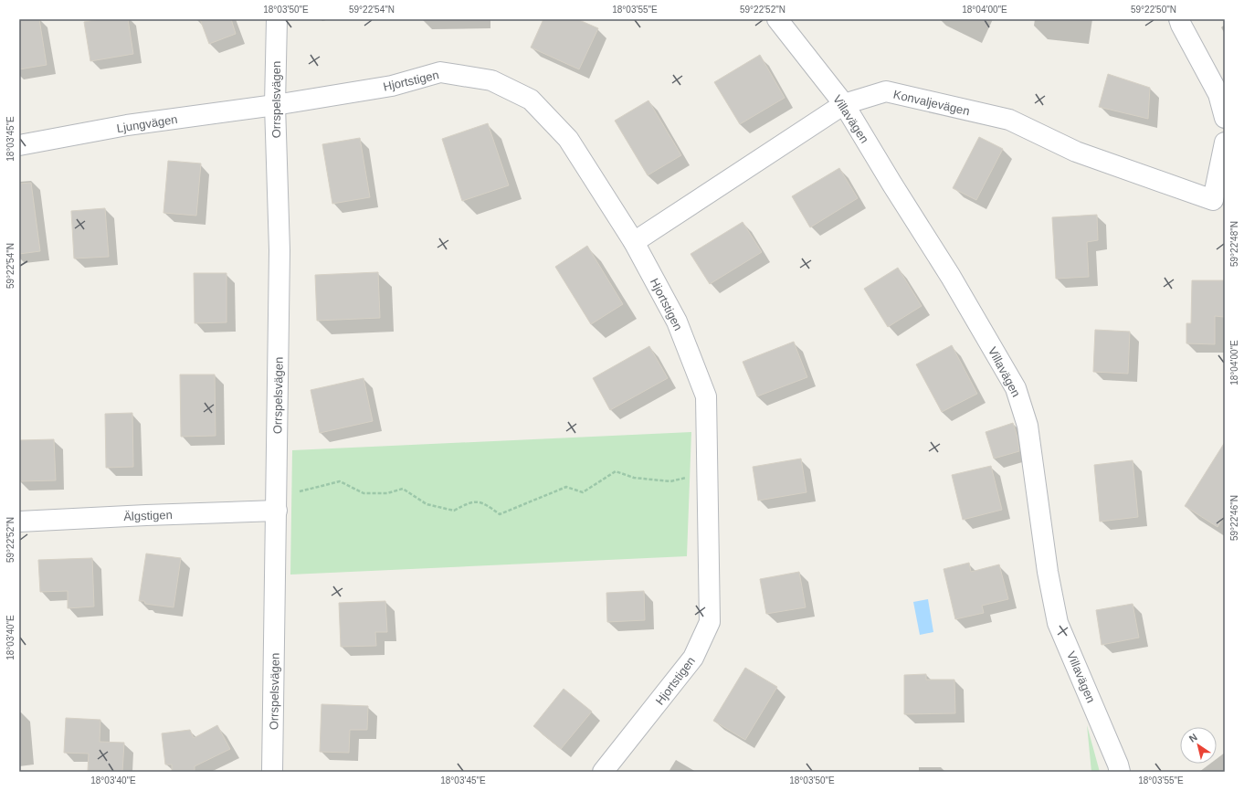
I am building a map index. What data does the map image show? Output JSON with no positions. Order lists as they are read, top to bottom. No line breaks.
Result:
{"streets":{"street":["Hjortstigen","Orrspelsvägen","Konvaljevägen","Villavägen","Ljungvägen","Älgstigen"]},"crossings":[["Hjortstigen","Orrspelsvägen"],["Hjortstigen","Konvaljevägen"],["Hjortstigen","Ljungvägen"],["Orrspelsvägen","Ljungvägen"],["Orrspelsvägen","Älgstigen"],["Konvaljevägen","Villavägen"]],"north":"top left","coordinates":["18°03'50\"E","59°22'54\"N","18°03'55\"E","59°22'52\"N","18°04'00\"E","59°22'50\"N","18°03'45\"E","59°22'48\"N","59°22'46\"N","18°03'40\"E"]}
